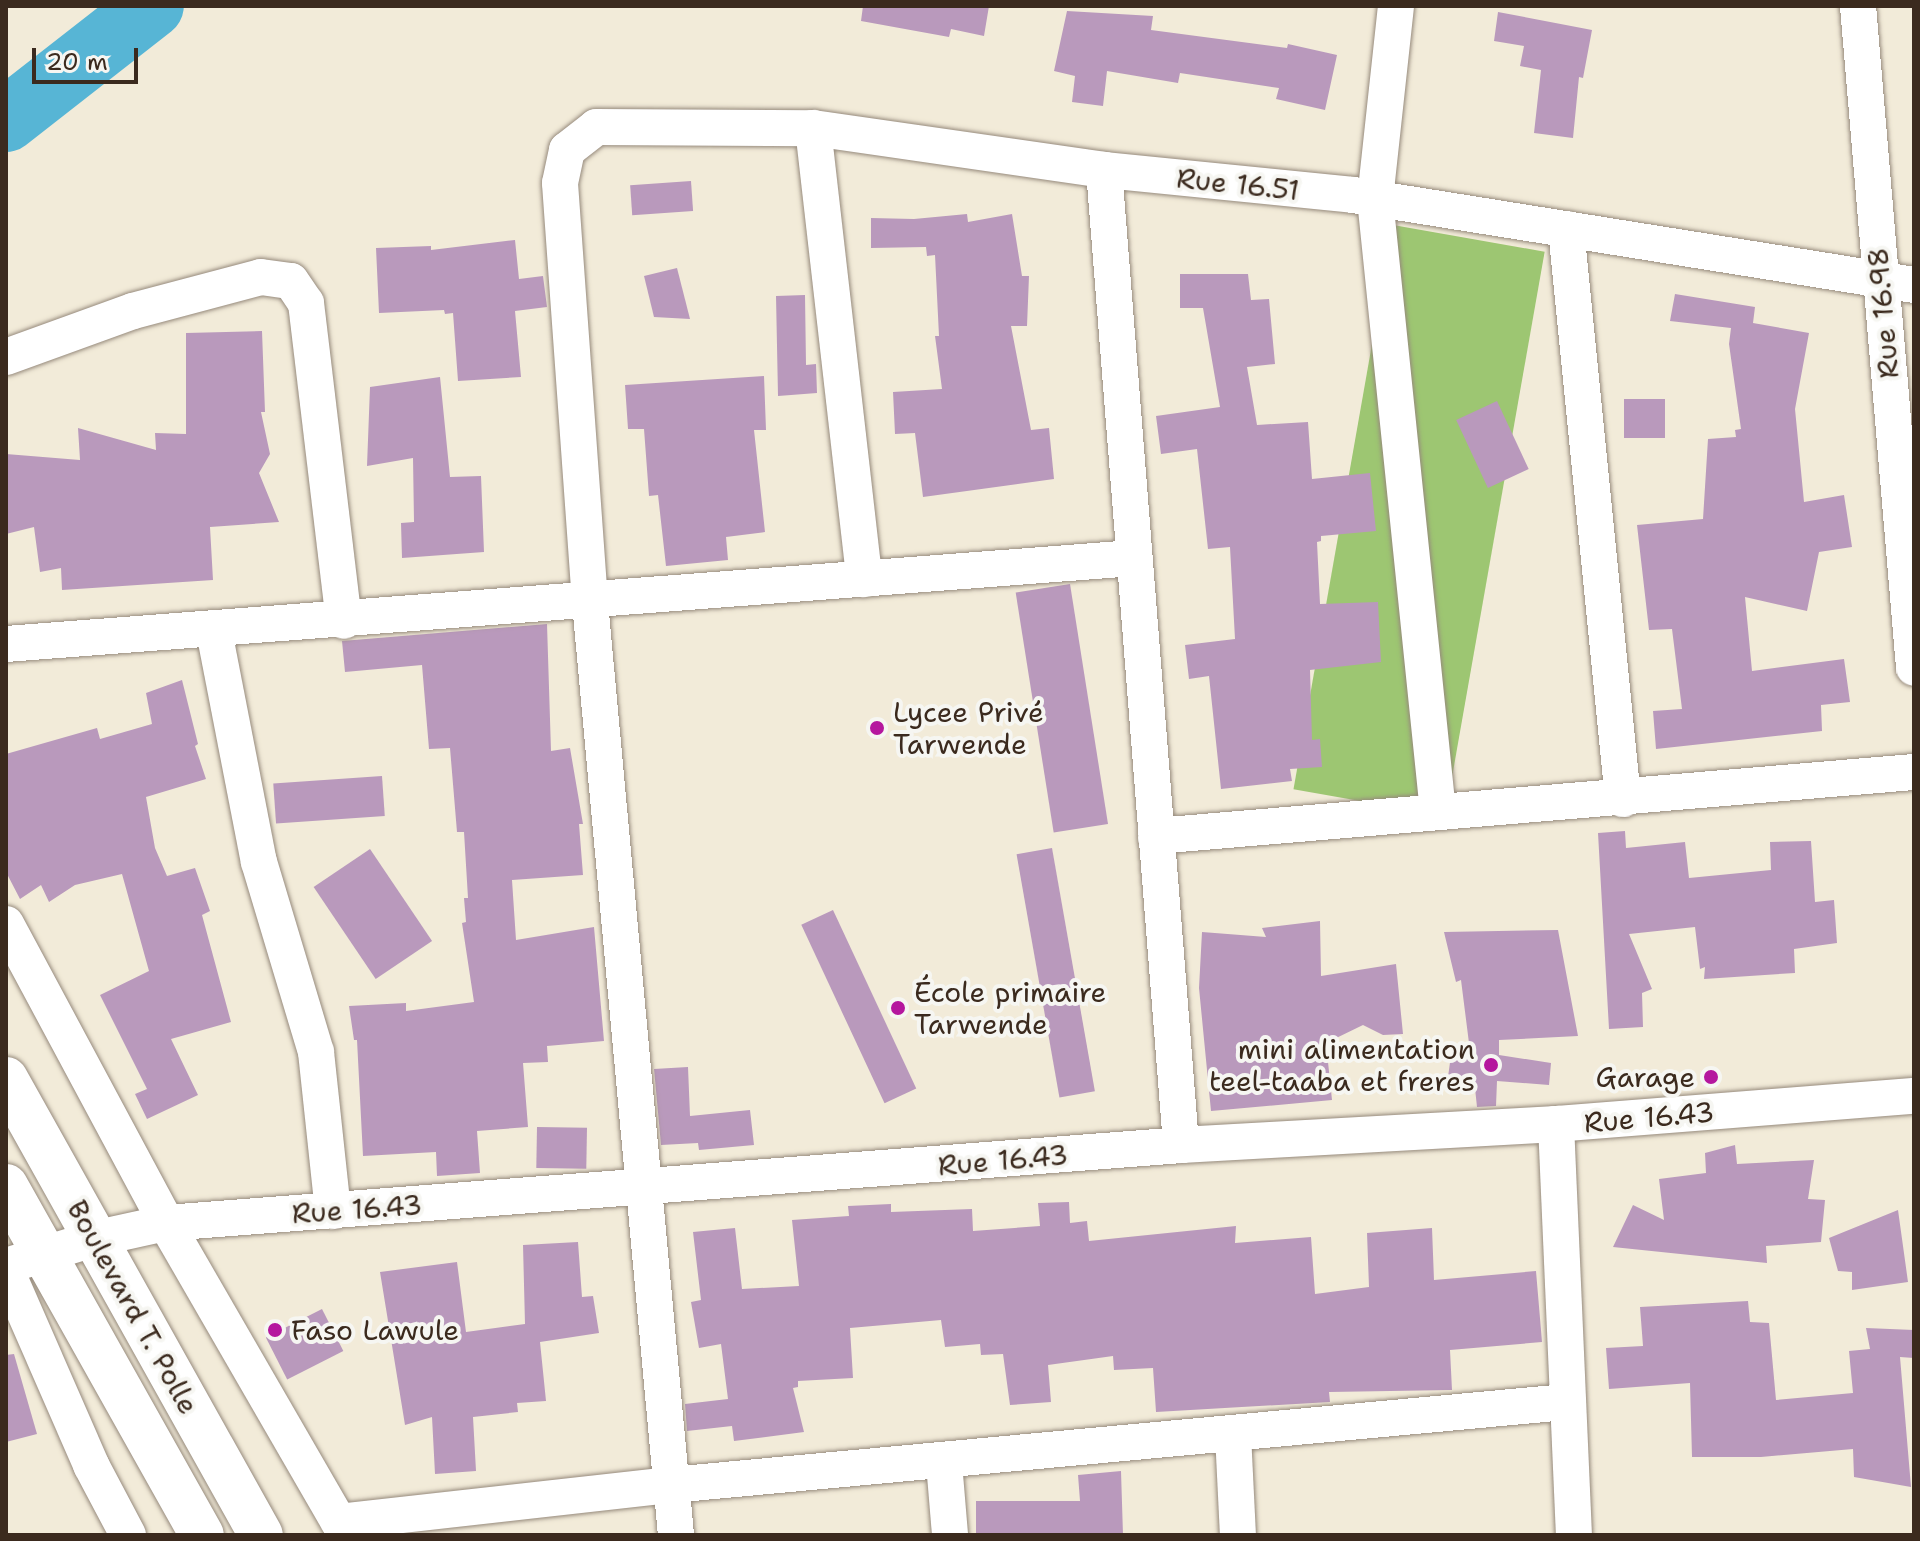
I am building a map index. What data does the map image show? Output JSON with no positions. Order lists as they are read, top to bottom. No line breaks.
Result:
{"streets":{"highway":["Boulevard T. Polle"],"street":["Rue 16.51","Rue 16.98","Rue 16.43"]},"crossings":[["Rue 16.51","Rue 16.98"],["Rue 16.43","Boulevard T. Polle"]],"places":["Lycee Privé Tarwende","École primaire Tarwende","mini alimentation teel-taaba et freres","Garage","Faso Lawule"],"scale_bar":"20 m"}
